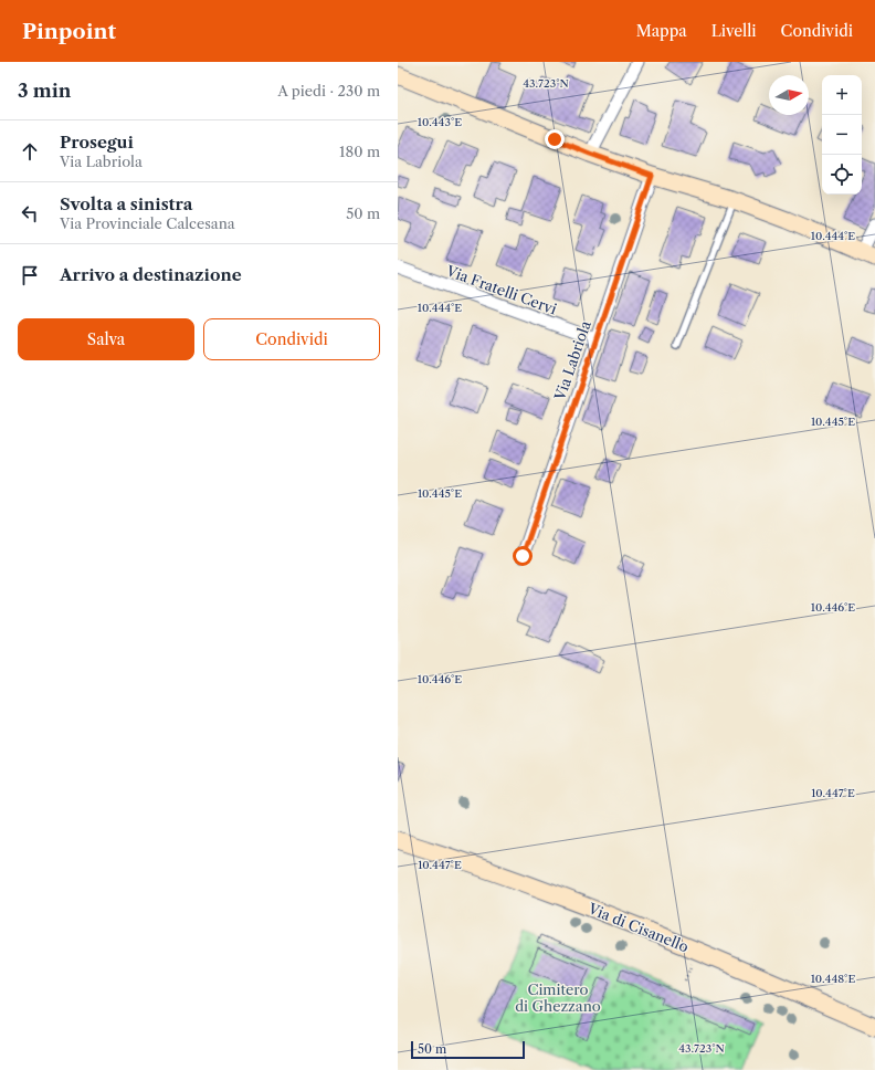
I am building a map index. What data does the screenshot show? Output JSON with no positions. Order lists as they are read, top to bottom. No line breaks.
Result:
{"streets":{"main road":["Via di Cisanello"],"street":["Via Fratelli Cervi","Via Labriola"]},"crossings":[["Via Fratelli Cervi","Via Labriola"]],"parks":["Cimitero di Ghezzano"],"scale_bar":"50 m","north":"right","page":{"header":"Pinpoint","nav":["Mappa","Livelli","Condividi"],"heading":["3 min","A piedi · 230 m"],"map_buttons":["+","−"],"list":[["Prosegui","Via Labriola","180 m"],["Svolta a sinistra","Via Provinciale Calcesana","50 m"],"Arrivo a destinazione"],"buttons":["Salva","Condividi"],"scale":"50 m"},"coordinates":["43.723°N","10.443°E","10.444°E","10.445°E","10.446°E","10.447°E","10.448°E"]}
